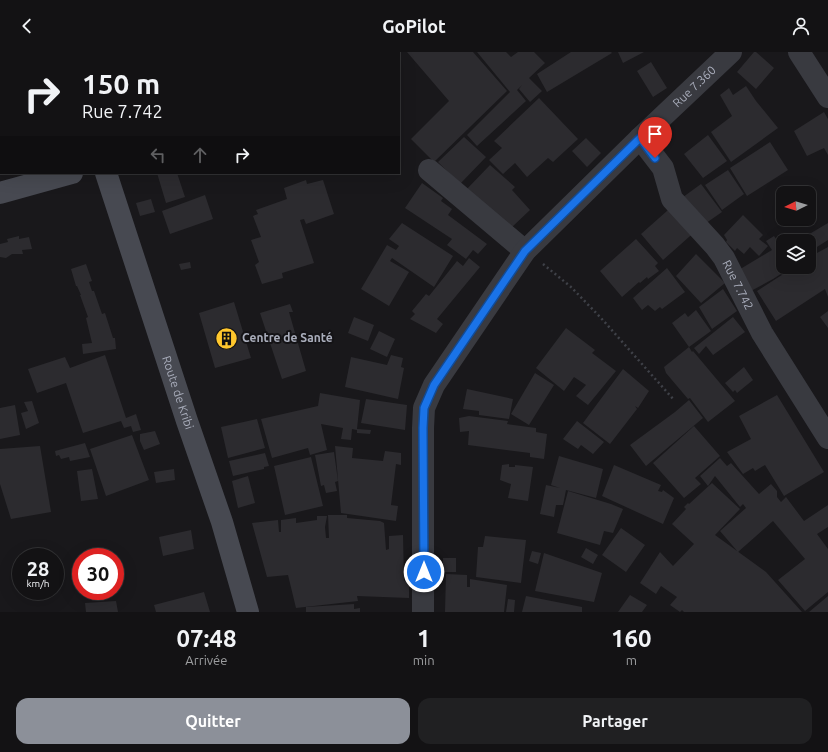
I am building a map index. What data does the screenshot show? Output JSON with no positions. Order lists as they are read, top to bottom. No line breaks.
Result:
{"streets":{"main road":["Route de Kribi"],"street":["Rue 7.360","Rue 7.742"]},"crossings":[["Rue 7.360","Rue 7.742"]],"places":{"building":["Centre de Santé"]},"north":"left","page":{"header":"GoPilot","turn":["150 m","Rue 7.742"],"speed":"28 km/h","limit":"30","eta":["07:48","Arrivée","1","min","160","m"],"buttons":["Quitter","Partager"]}}
